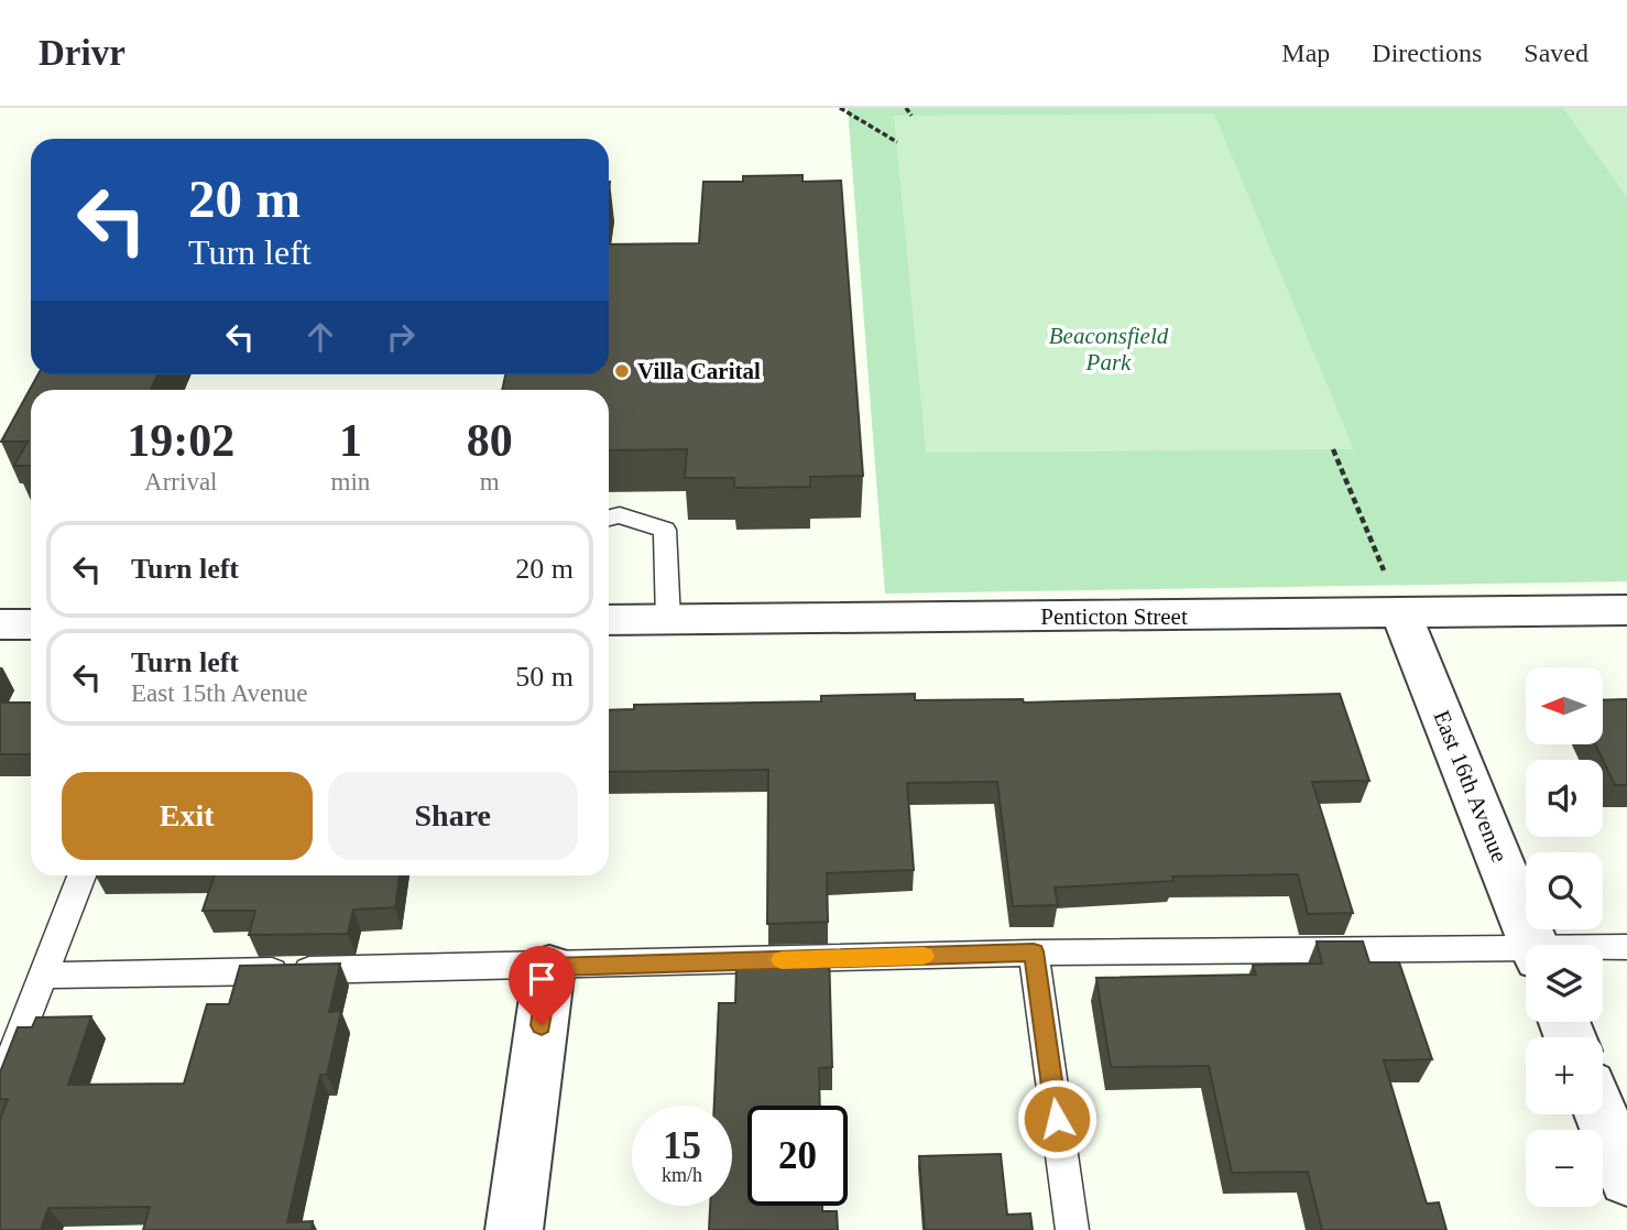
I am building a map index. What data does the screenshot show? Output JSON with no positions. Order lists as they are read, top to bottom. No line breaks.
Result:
{"streets":{"street":["Penticton Street","East 16th Avenue"]},"crossings":[["Penticton Street","East 16th Avenue"]],"parks":["Beaconsfield Park"],"places":["Villa Carital"],"north":"left","page":{"header":"Drivr","nav":["Map","Directions","Saved"],"turn":["20 m","Turn left"],"eta":["19:02","Arrival","1","min","80","m"],"list":[{"name":"Turn left","value":"20 m"},{"name":"Turn left","note":"East 15th Avenue","value":"50 m"}],"map_buttons":["+","−"],"buttons":["Exit","Share"],"speed":"15 km/h","limit":"20"}}
